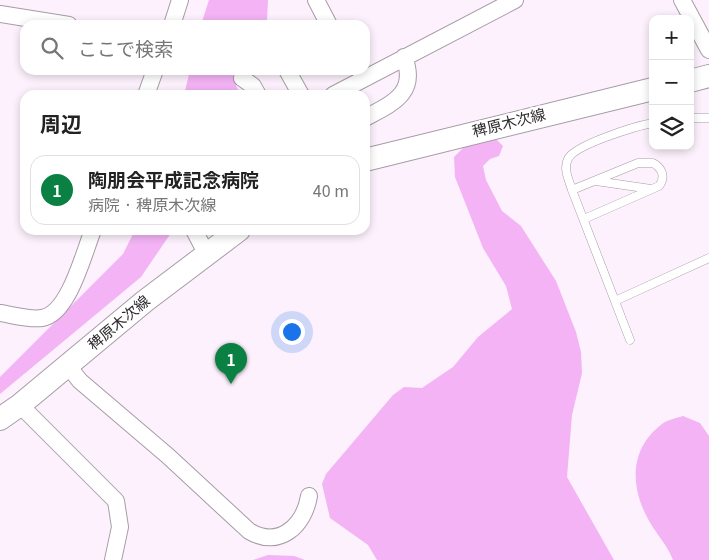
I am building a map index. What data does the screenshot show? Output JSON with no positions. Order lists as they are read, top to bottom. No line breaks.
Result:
{"streets":{"main road":["稗原木次線"]},"page":{"map_buttons":["+","−"],"search":"ここで検索","heading":"周辺","list":[{"mark":"1","name":"陶朋会平成記念病院","note":"病院 · 稗原木次線","value":"40 m"}],"pins":"1"}}
